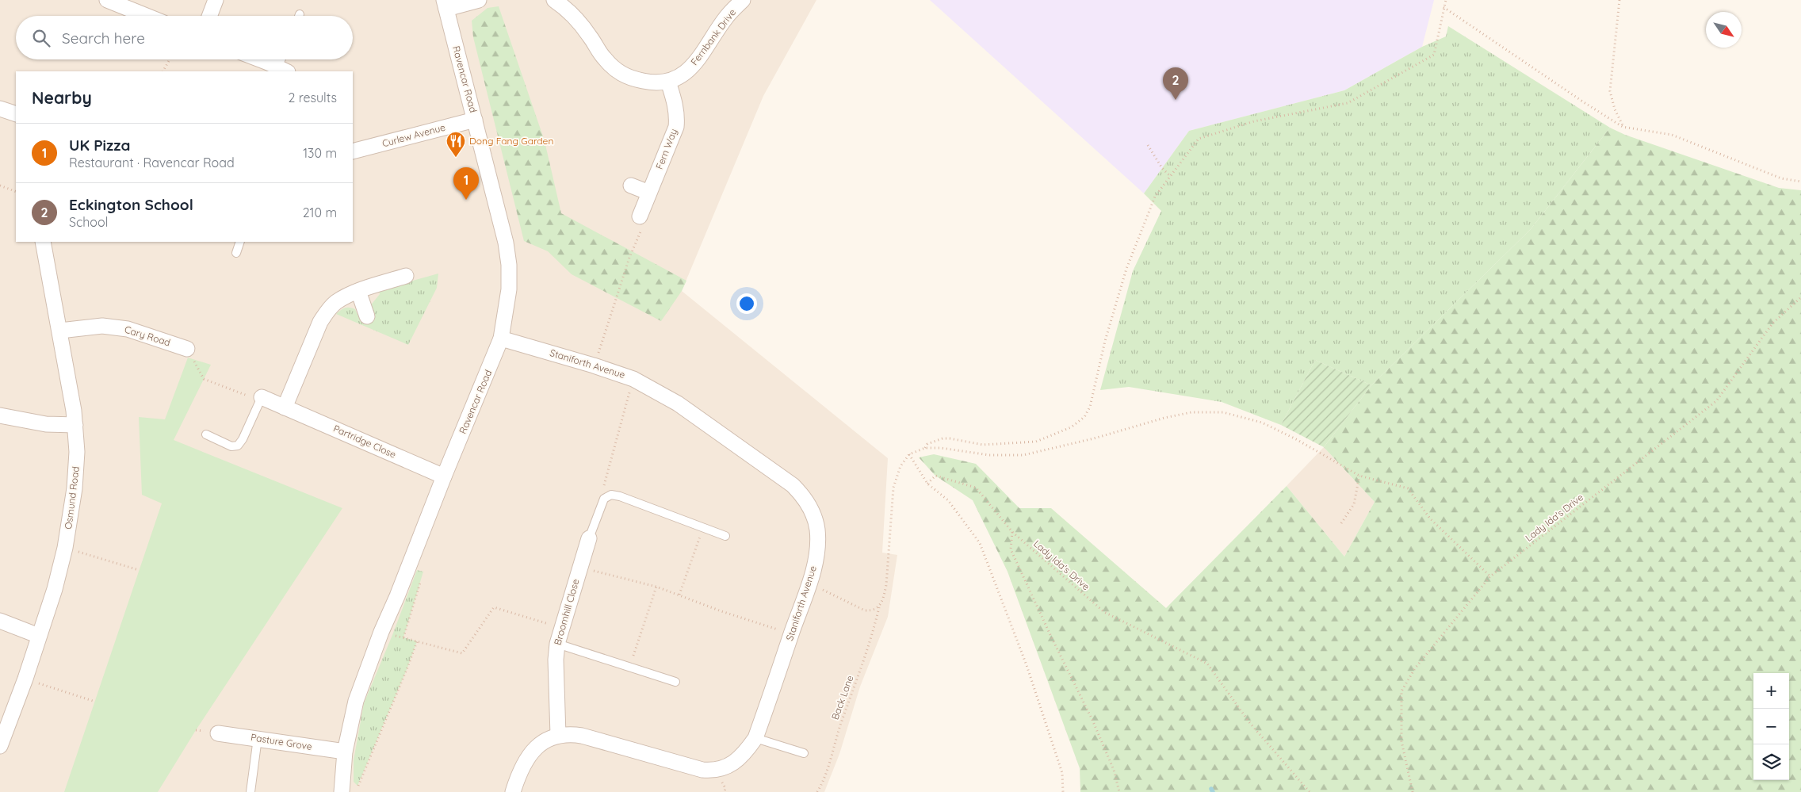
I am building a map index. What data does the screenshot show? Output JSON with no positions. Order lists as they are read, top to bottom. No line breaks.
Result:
{"streets":{"street":["Fernbank Drive","Ravencar Road","Curlew Avenue","Fern Way","Cary Road","Staniforth Avenue","Partridge Close","Osmund Road","Broomhill Close","Pasture Grove"],"path":["Lady Ida's Drive","Back Lane"]},"crossings":[["Fernbank Drive","Fern Way"],["Ravencar Road","Curlew Avenue"],["Ravencar Road","Staniforth Avenue"],["Ravencar Road","Partridge Close"],["Ravencar Road","Pasture Grove"],["Cary Road","Osmund Road"],["Staniforth Avenue","Broomhill Close"]],"places":{"restaurant":["Dong Fang Garden"]},"north":"bottom right","page":{"search":"Search here","pins":["2","1"],"heading":["Nearby","2 results"],"list":[{"mark":"1","name":"UK Pizza","note":"Restaurant · Ravencar Road","value":"130 m"},{"mark":"2","name":"Eckington School","note":"School","value":"210 m"}],"map_buttons":["+","−"]}}
